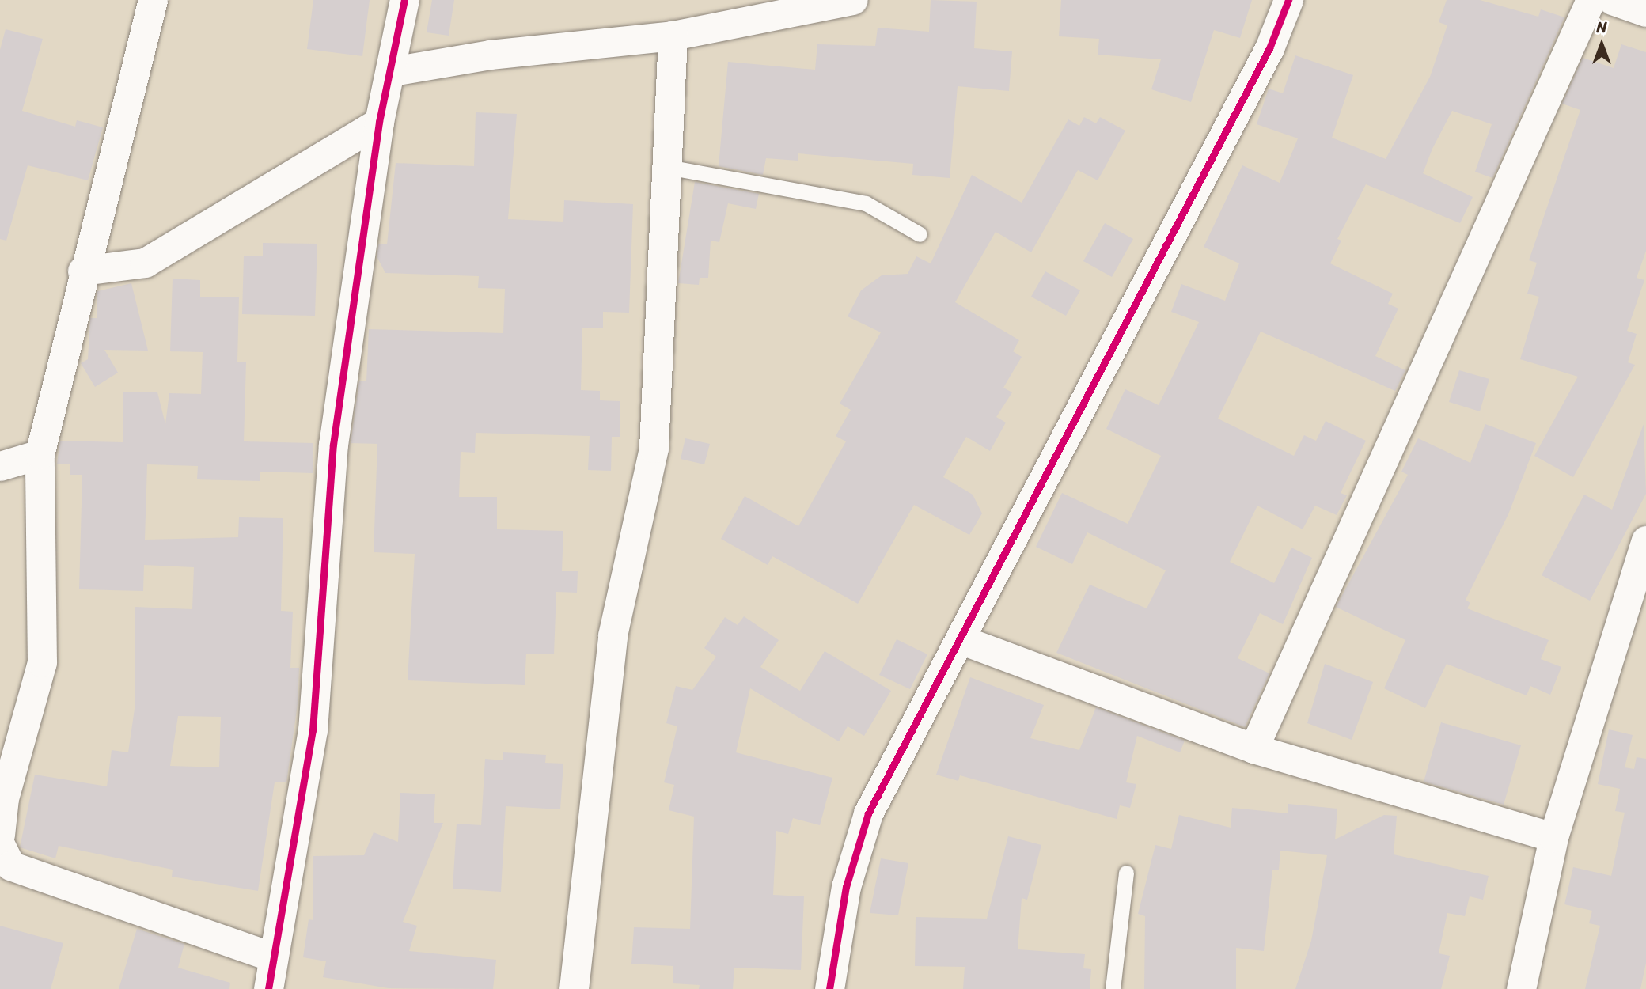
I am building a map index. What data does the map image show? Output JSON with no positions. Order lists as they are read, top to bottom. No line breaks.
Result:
{"north":"top"}
